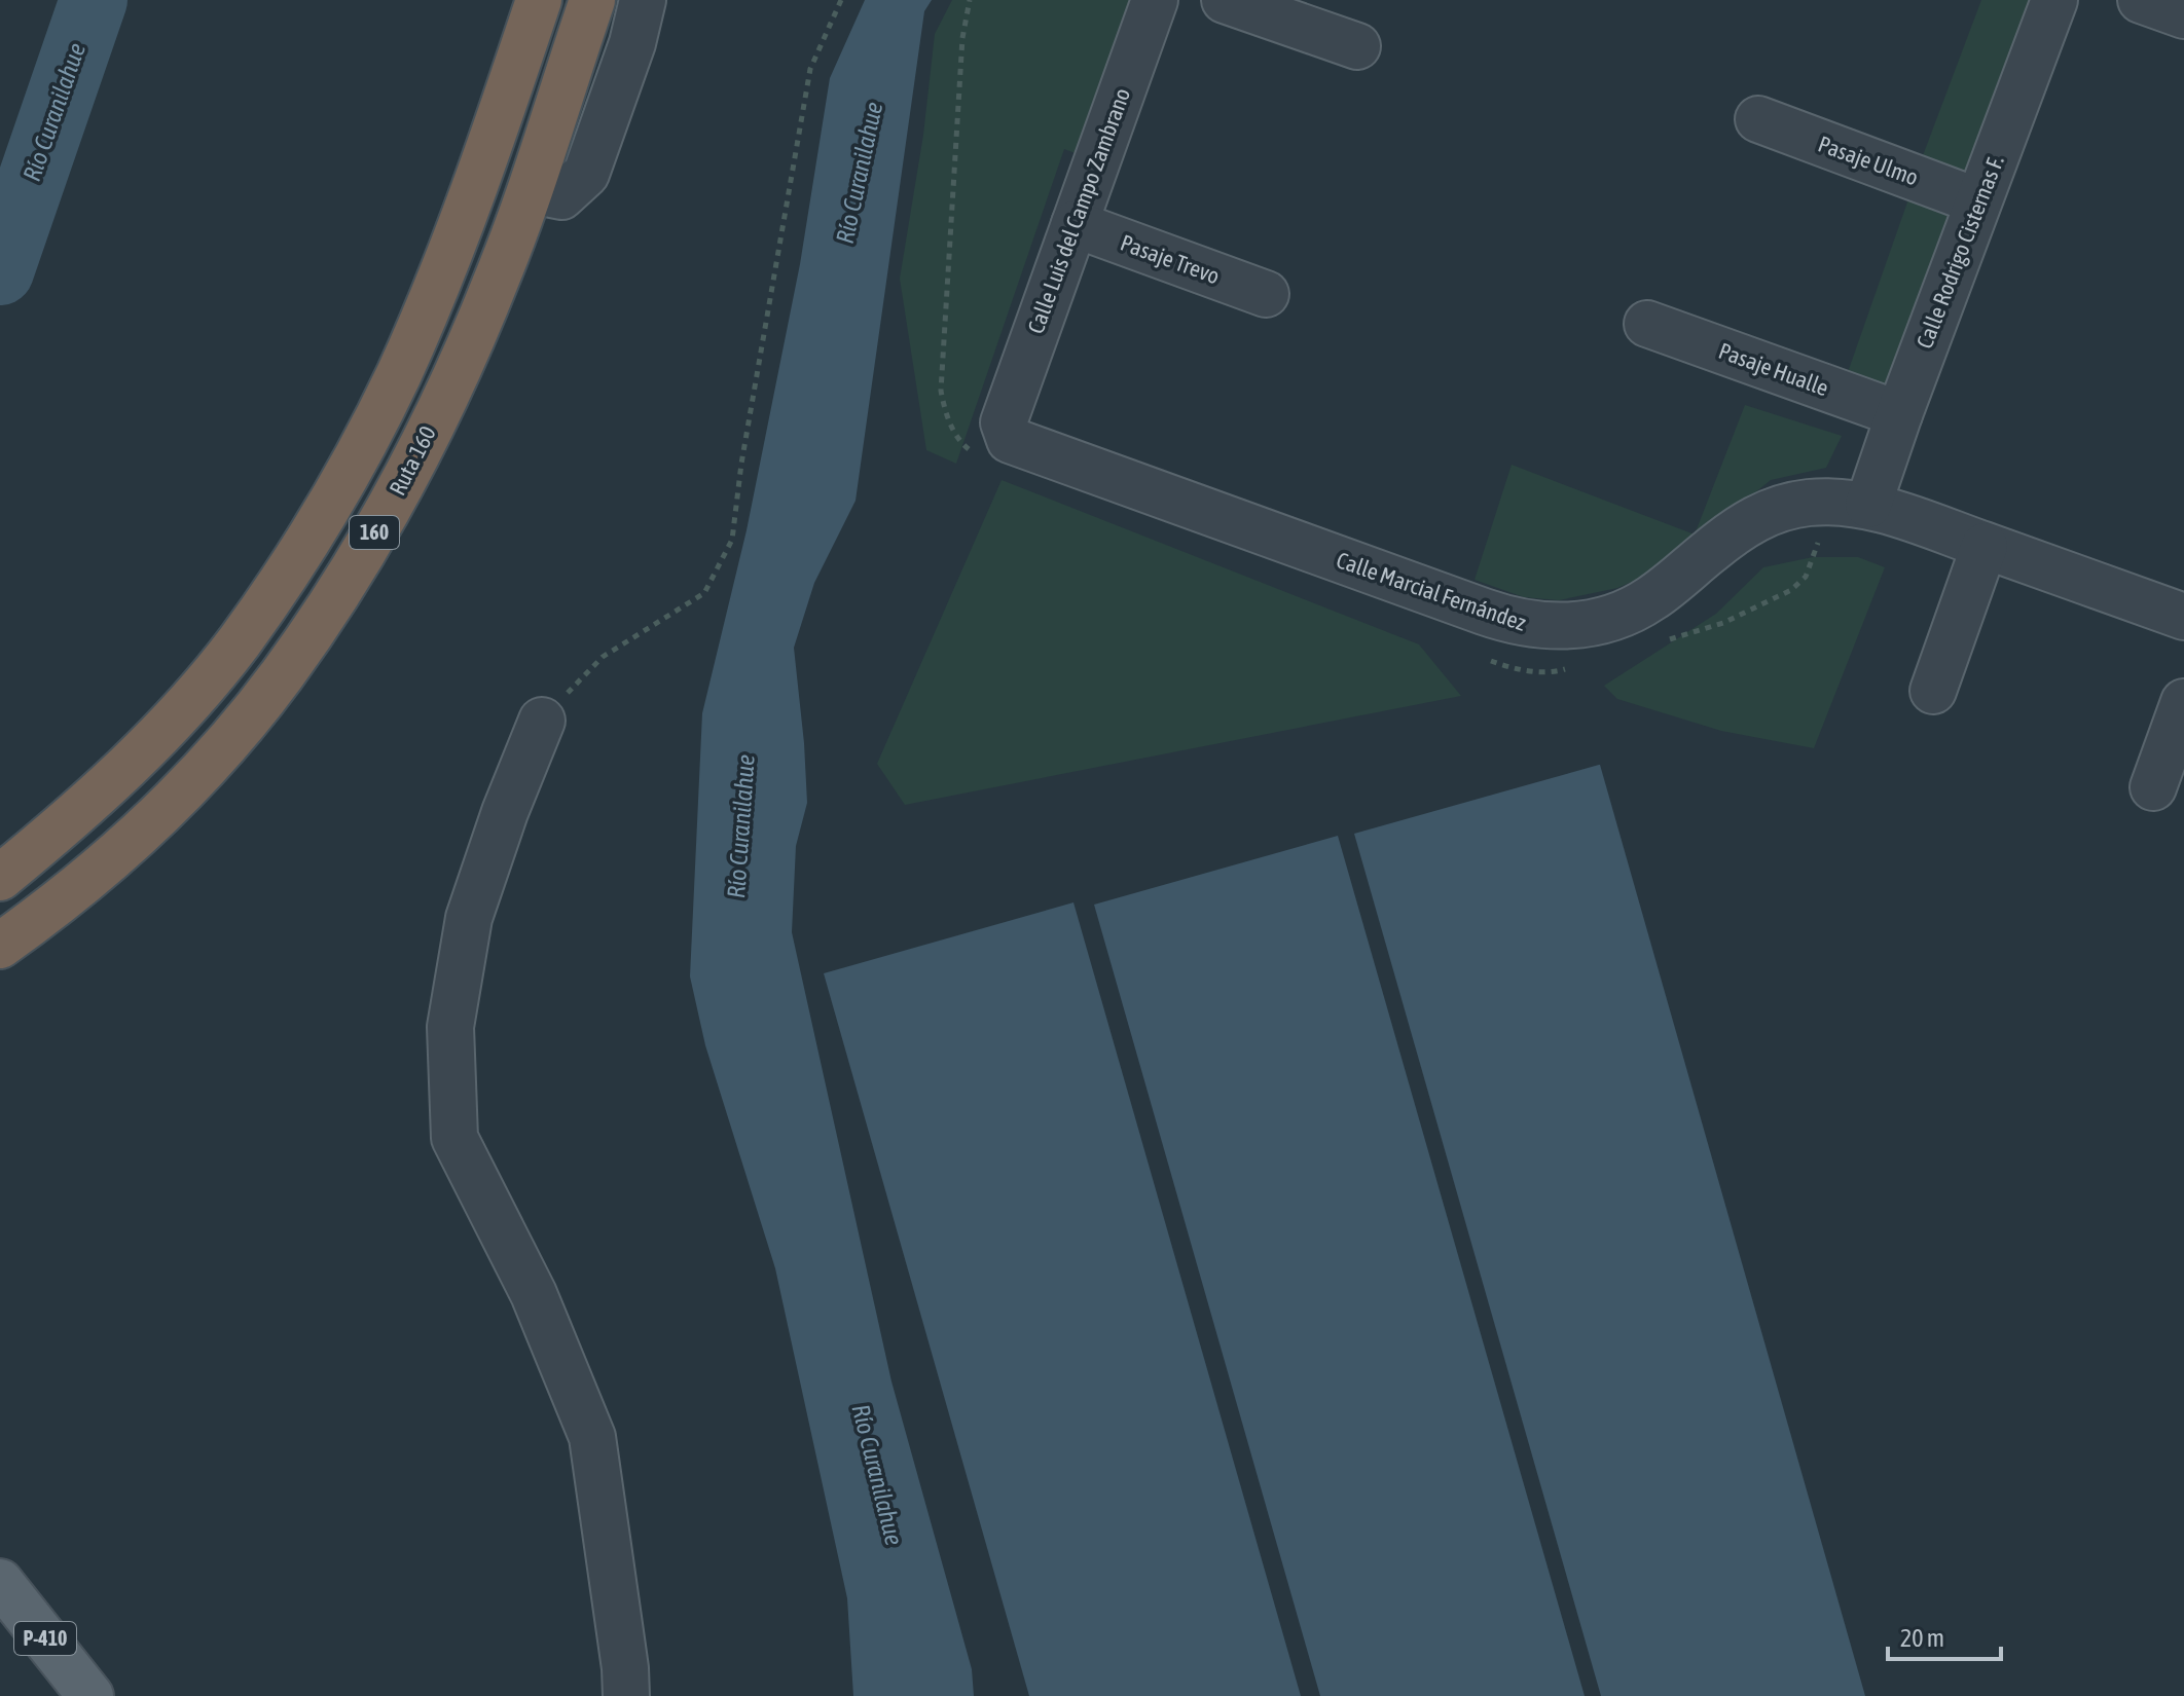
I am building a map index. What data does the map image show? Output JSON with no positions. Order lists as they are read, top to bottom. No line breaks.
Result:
{"streets":{"highway":["Ruta 160","160"],"main road":["P-410"],"street":["Pasaje Ulmo","Calle Luis del Campo Zambrano","Calle Rodrigo Cisternas F.","Pasaje Trevo","Pasaje Hualle","Calle Marcial Fernández"]},"crossings":[["Pasaje Ulmo","Calle Rodrigo Cisternas F."],["Calle Luis del Campo Zambrano","Pasaje Trevo"],["Calle Luis del Campo Zambrano","Calle Marcial Fernández"],["Calle Rodrigo Cisternas F.","Pasaje Hualle"],["Calle Rodrigo Cisternas F.","Calle Marcial Fernández"]],"water":["Río Curanilahue"],"scale_bar":"20 m"}
